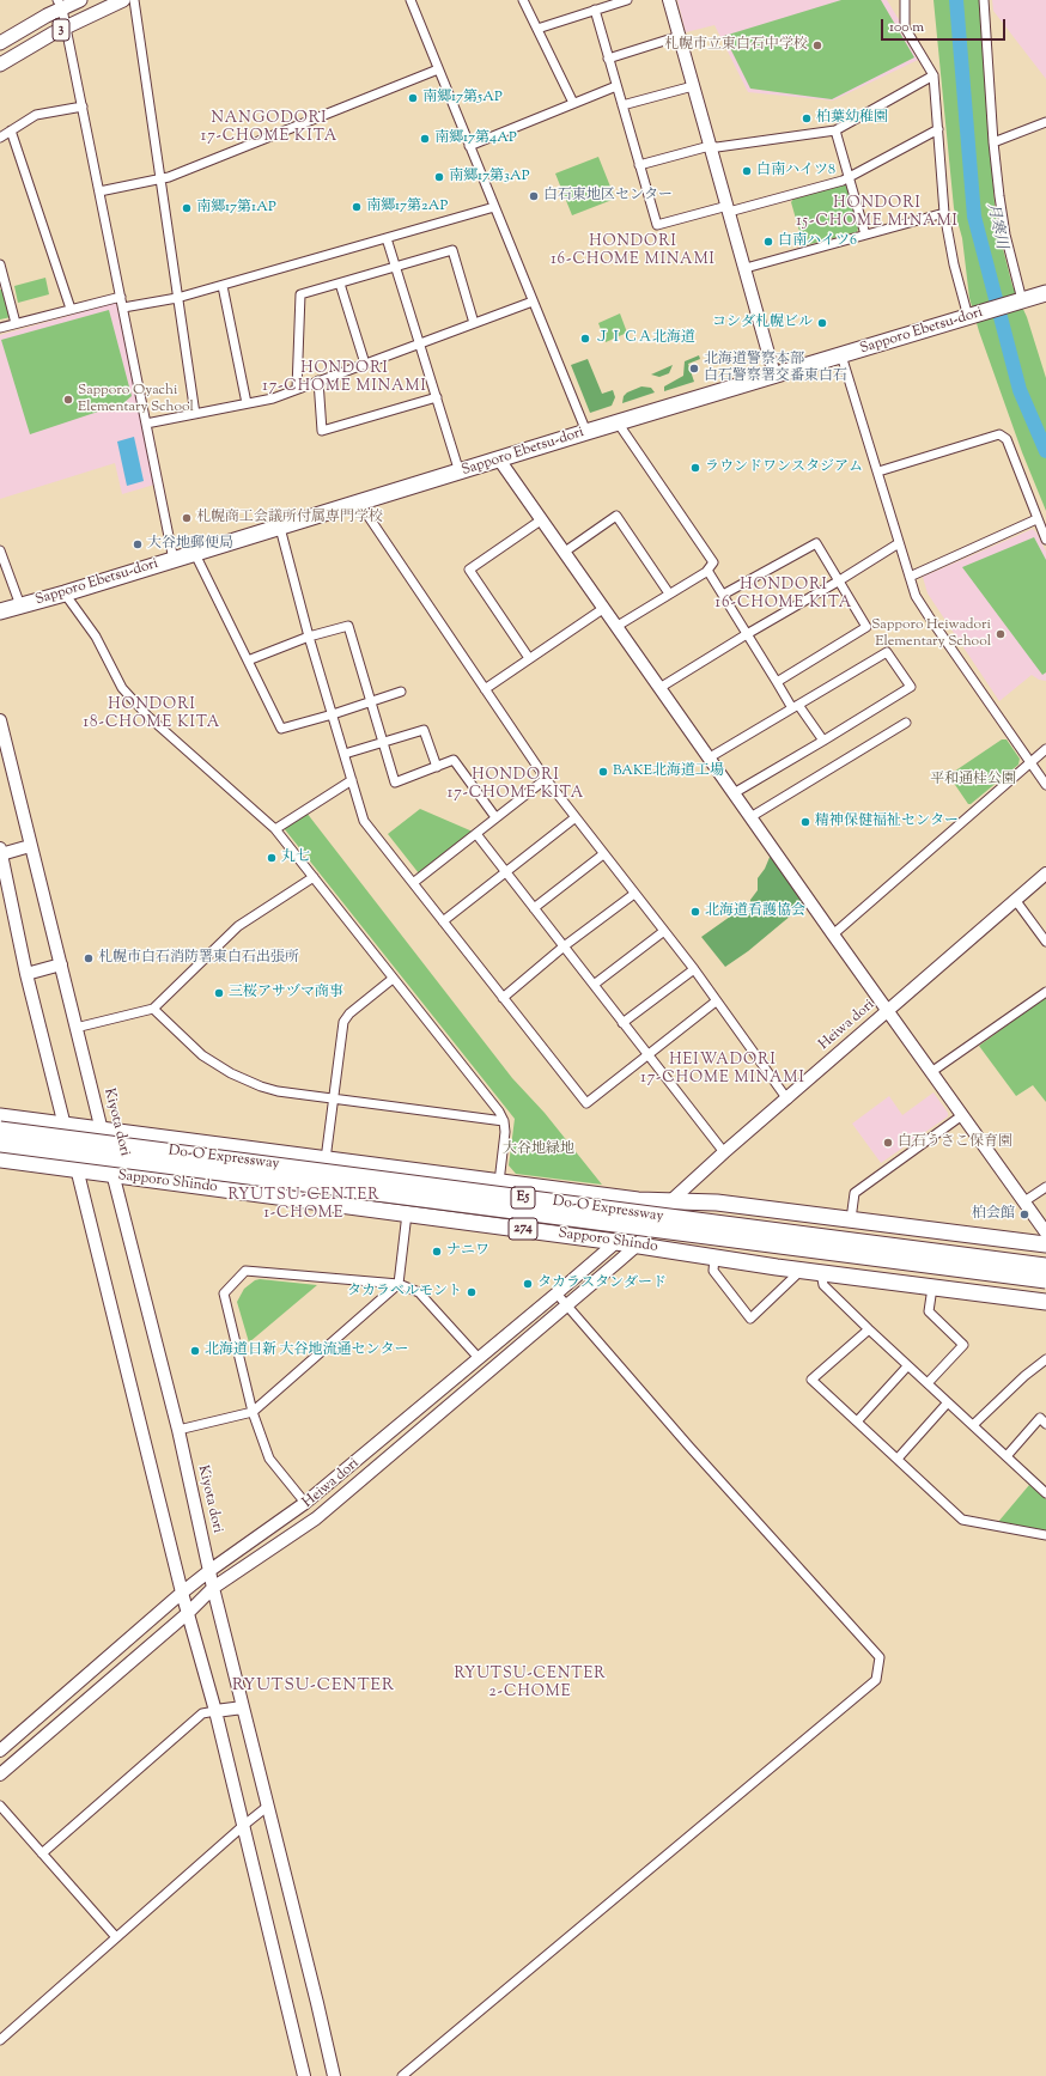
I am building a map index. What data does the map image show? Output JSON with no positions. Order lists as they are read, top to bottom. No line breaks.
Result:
{"streets":{"highway":["Sapporo Ebetsu-dori","Do-O Expressway","Sapporo Shindo","E5","274"],"main road":["3"],"street":["Heiwa dori","Kiyota dori"]},"crossings":[["Heiwa dori","Kiyota dori"],["Heiwa dori","Sapporo Shindo"],["Kiyota dori","Sapporo Shindo"]],"districts":["NANGODORI 17-CHOME KITA","HONDORI 15-CHOME MINAMI","HONDORI 16-CHOME MINAMI","HONDORI 17-CHOME MINAMI","HONDORI 16-CHOME KITA","HONDORI 18-CHOME KITA","HONDORI 17-CHOME KITA","HEIWADORI 17-CHOME MINAMI","RYUTSU-CENTER 1-CHOME","RYUTSU-CENTER 2-CHOME","RYUTSU-CENTER"],"water":["月寒川"],"parks":["平和通桂公園","大谷地緑地"],"places":["札幌市立東白石中学校","南郷17第5AP","柏葉幼稚園","南郷17第4AP","白南ハイツ8","南郷17第3AP","白石東地区センター","南郷17第2AP","南郷17第1AP","白南ハイツ6","コシダ札幌ビル","ＪＩＣＡ北海道","北海道警察本部 白石警察署交番東白石","Sapporo Oyachi Elementary School","ラウンドワンスタジアム","札幌商工会議所付属専門学校","大谷地郵便局","Sapporo Heiwadori Elementary School","BAKE北海道工場","精神保健福祉センター","丸七","北海道看護協会","札幌市白石消防署東白石出張所","三桜アサヅマ商事","白石うさこ保育園","柏会館","ナニワ","タカラスタンダード","タカラベルモント","北海道日新 大谷地流通センター"],"scale_bar":"100 m"}
